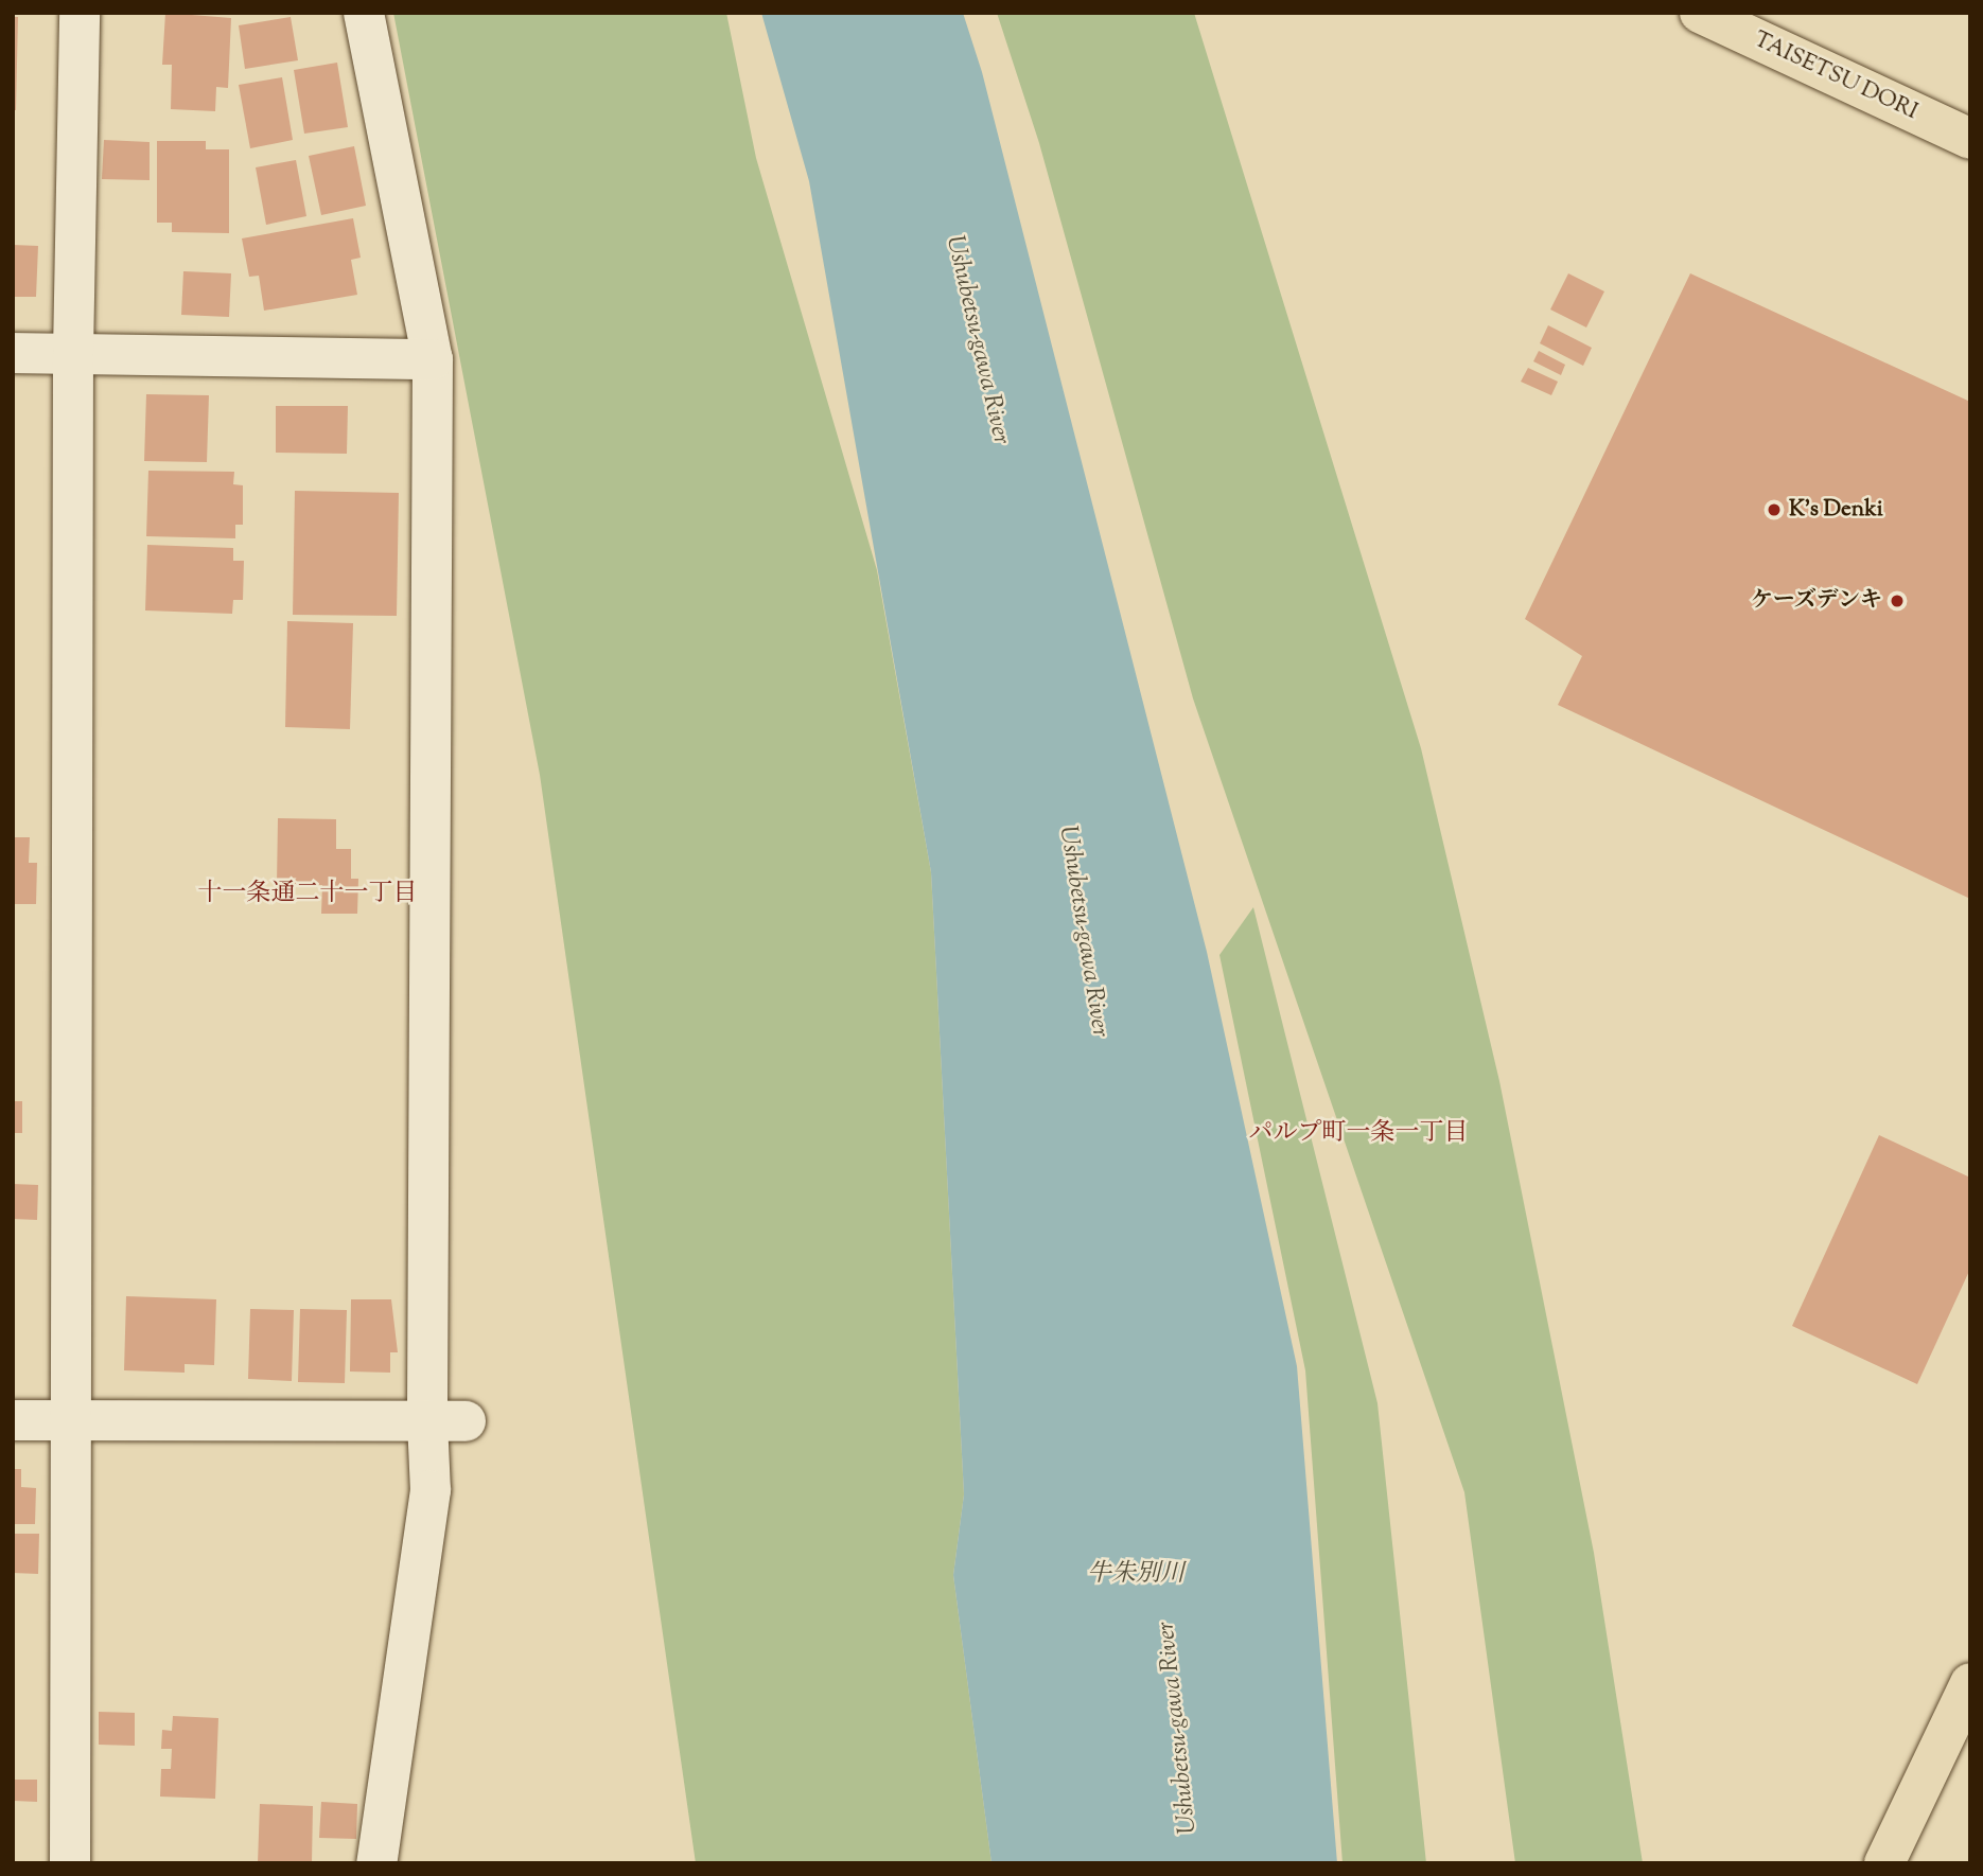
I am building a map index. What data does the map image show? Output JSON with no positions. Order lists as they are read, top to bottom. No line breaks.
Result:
{"streets":{"main road":["TAISETSU DORI"]},"districts":["十一条通二十一丁目","パルプ町一条一丁目"],"water":["Ushubetsu-gawa River","牛朱別川"],"places":["K's Denki","ケーズデンキ"]}
